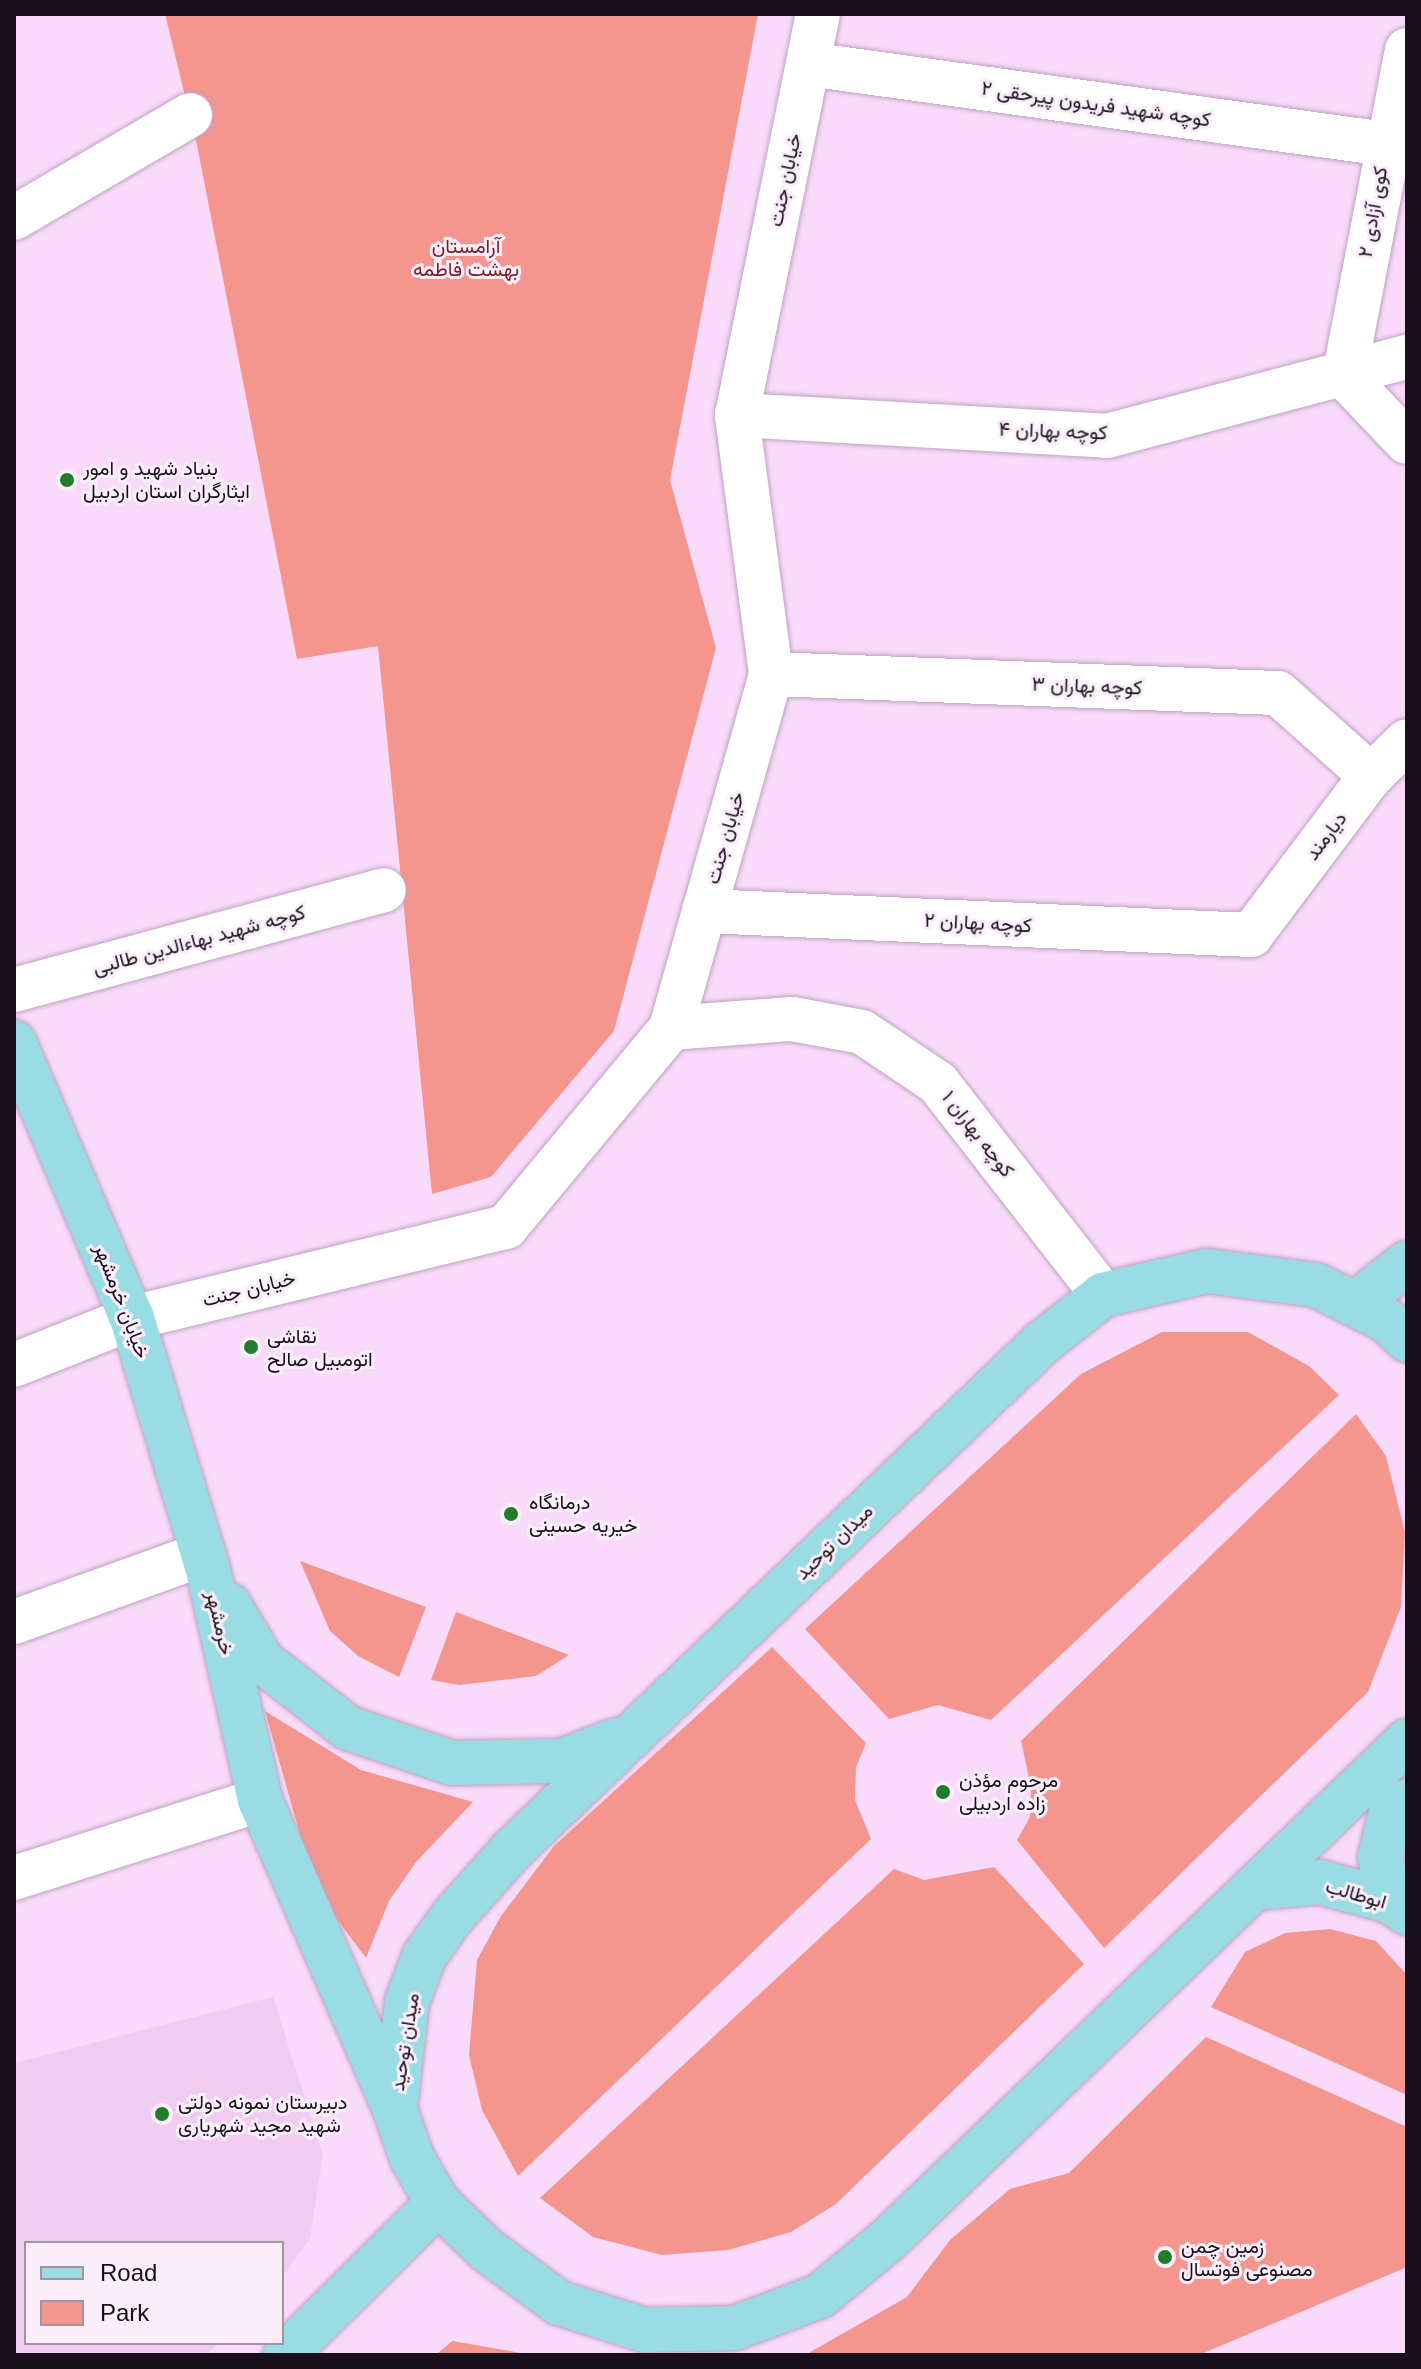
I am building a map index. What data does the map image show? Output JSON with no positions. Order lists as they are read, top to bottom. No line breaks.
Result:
{"streets":{"main road":["خیابان خرمشهر","میدان توحید","خرمشهر","ابوطالب"],"street":["کوچه شهید فریدون پیرحقی ۲","خیابان جنت","کوی آزادی ۲","کوچه بهاران ۴","کوچه بهاران ۳","دیارمند","کوچه بهاران ۲","کوچه شهید بهاءالدین طالبی","کوچه بهاران ۱"]},"crossings":[["کوچه شهید فریدون پیرحقی ۲","خیابان جنت"],["کوچه شهید فریدون پیرحقی ۲","کوی آزادی ۲"],["خیابان جنت","کوچه بهاران ۴"],["خیابان جنت","کوچه بهاران ۳"],["خیابان جنت","کوچه بهاران ۲"],["خیابان جنت","کوچه بهاران ۱"],["خیابان جنت","خیابان خرمشهر"],["کوی آزادی ۲","کوچه بهاران ۴"],["کوچه بهاران ۳","دیارمند"],["دیارمند","کوچه بهاران ۲"],["کوچه بهاران ۱","میدان توحید"],["خیابان خرمشهر","خرمشهر"],["میدان توحید","خرمشهر"],["میدان توحید","ابوطالب"]],"parks":["آرامستان بهشت فاطمه"],"places":["بنیاد شهید و امور ایثارگران استان اردبیل","نقاشی اتومبیل صالح","درمانگاه خیریه حسینی","مرحوم مؤذن زاده اردبیلی","دبیرستان نمونه دولتی شهید مجید شهریاری","زمین چمن مصنوعی فوتسال"],"legend":["Road","Park"]}
